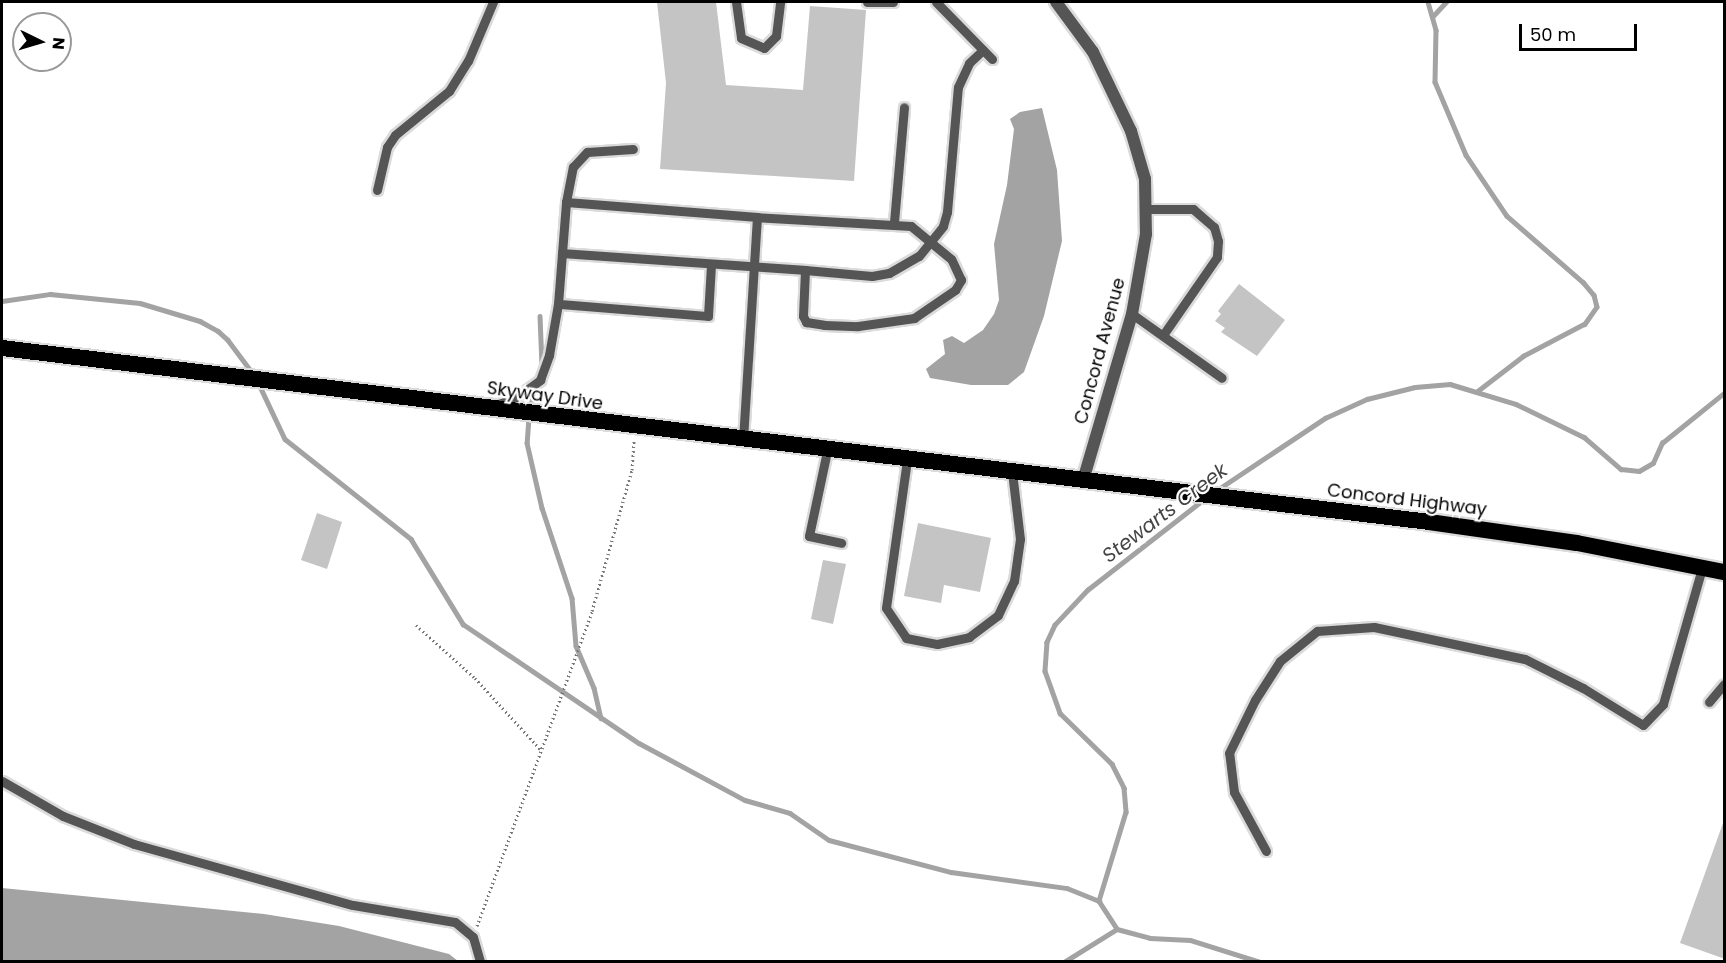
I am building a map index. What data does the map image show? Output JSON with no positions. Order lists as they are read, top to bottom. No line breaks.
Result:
{"streets":{"highway":["Skyway Drive","Concord Highway"],"street":["Concord Avenue"]},"crossings":[["Concord Avenue","Skyway Drive"],["Concord Avenue","Concord Highway"],["Skyway Drive","Concord Highway"]],"water":["Stewarts Creek"],"scale_bar":"50 m","north":"right"}
